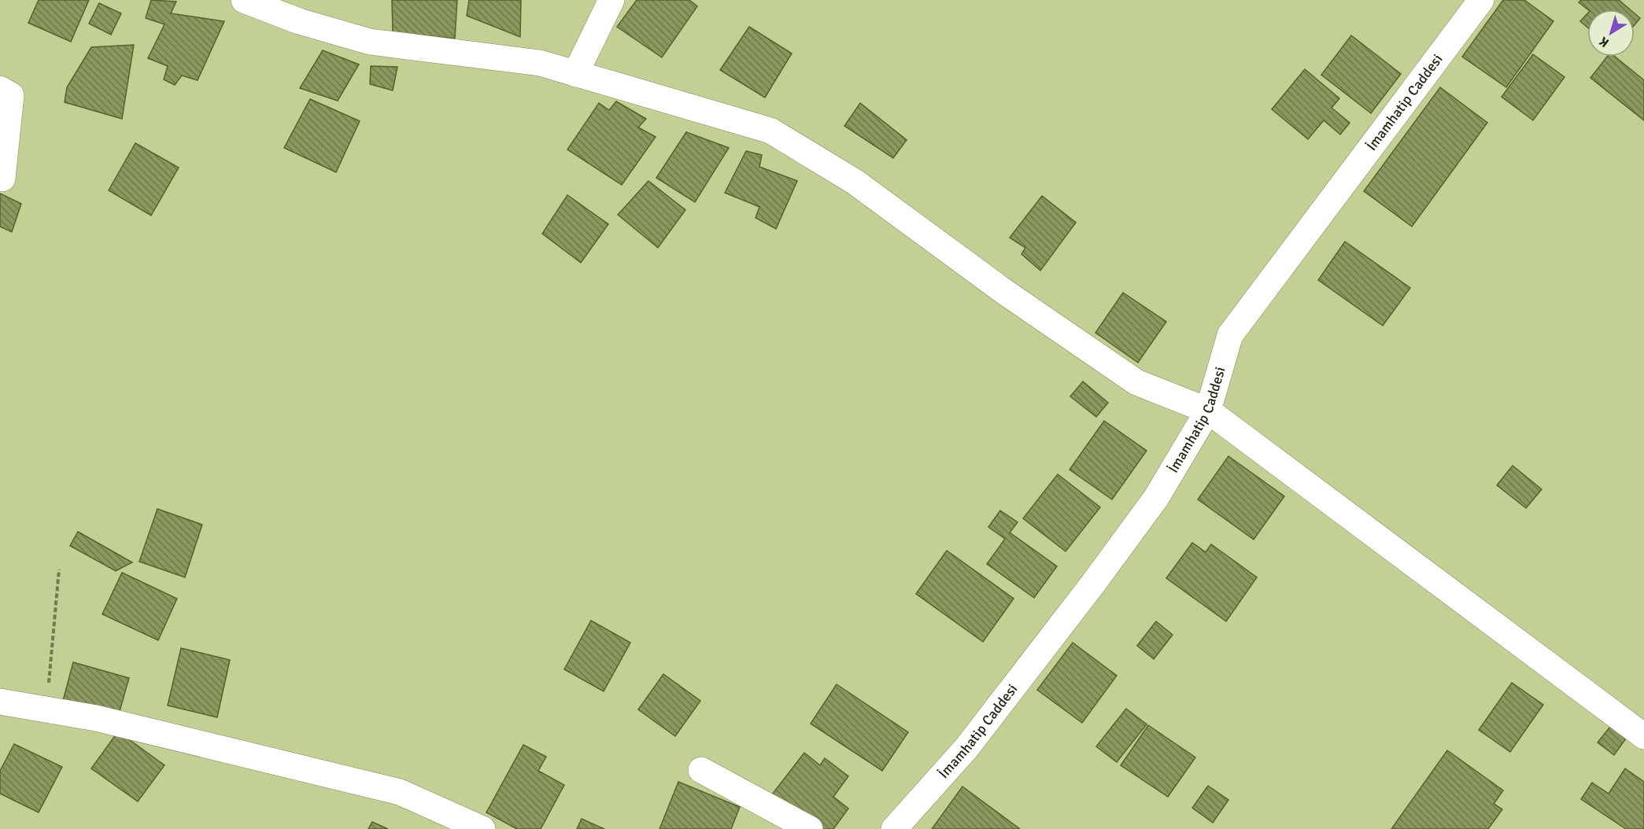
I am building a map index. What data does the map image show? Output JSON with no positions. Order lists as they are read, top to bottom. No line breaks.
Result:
{"streets":{"street":["İmamhatip Caddesi"]},"north":"bottom left"}
